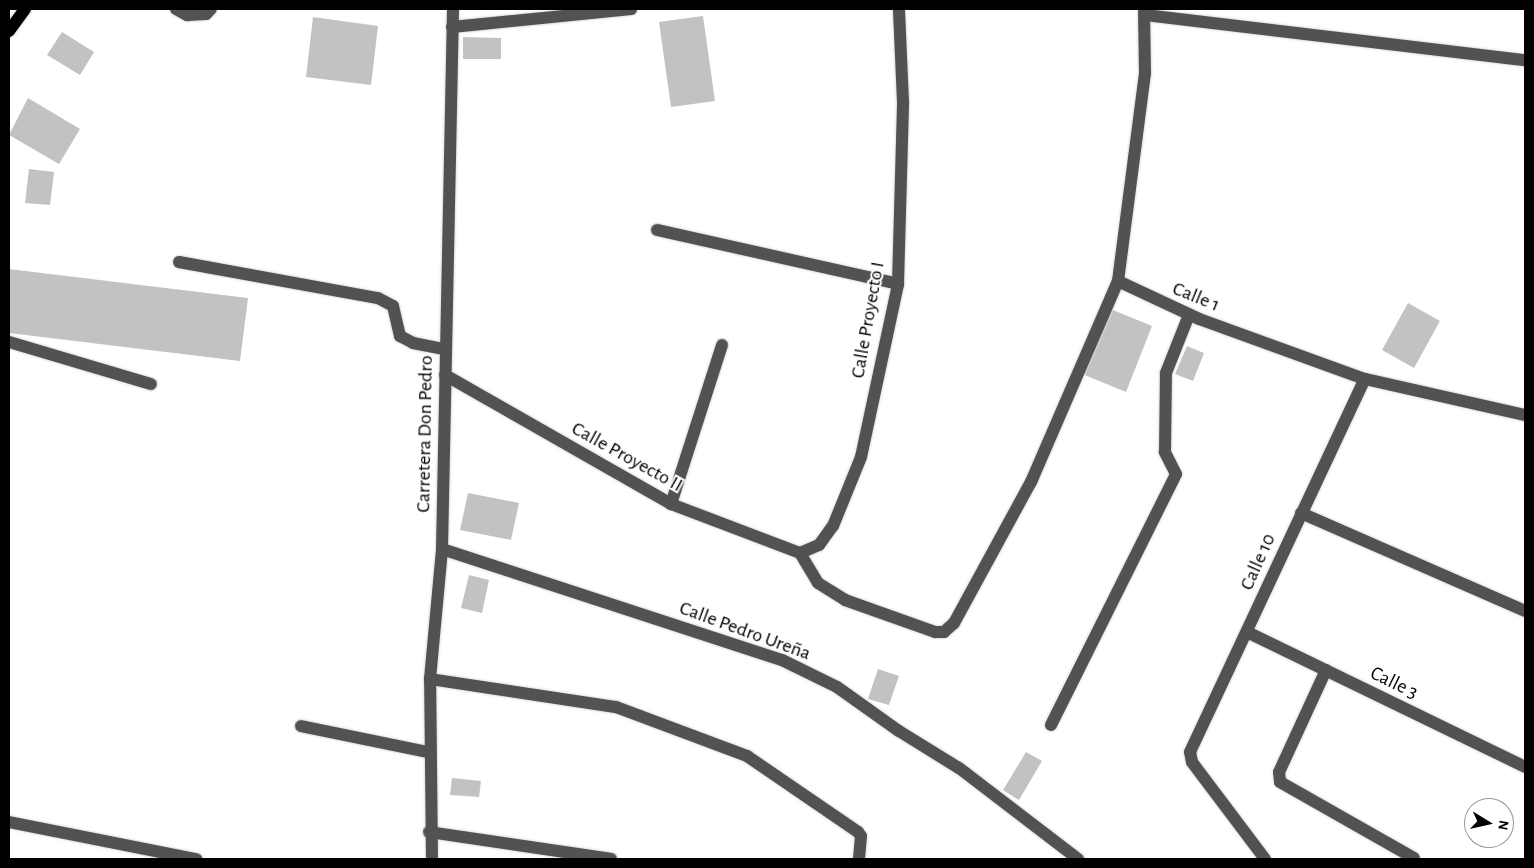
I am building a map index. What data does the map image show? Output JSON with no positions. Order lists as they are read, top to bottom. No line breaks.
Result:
{"streets":{"street":["Calle 1","Calle Proyecto I","Carretera Don Pedro","Calle Proyecto II","Calle 10","Calle Pedro Ureña","Calle 3"]},"crossings":[["Calle 1","Calle 10"],["Calle Proyecto I","Calle Proyecto II"],["Carretera Don Pedro","Calle Proyecto II"],["Carretera Don Pedro","Calle Pedro Ureña"],["Calle 10","Calle 3"]],"north":"right"}
